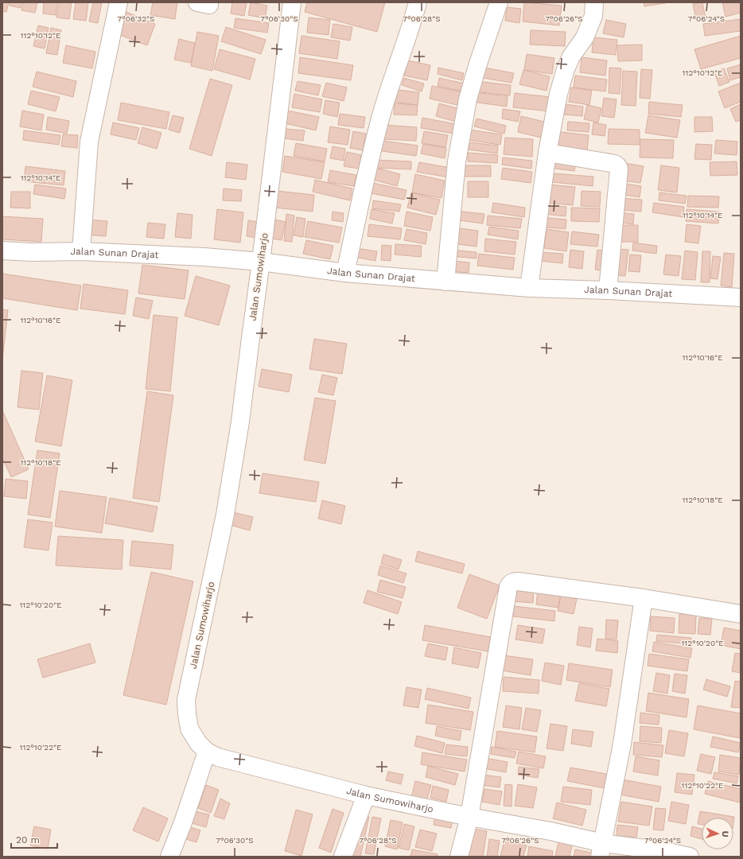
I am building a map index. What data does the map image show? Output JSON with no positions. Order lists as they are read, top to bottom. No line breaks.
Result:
{"streets":{"street":["Jalan Sunan Drajat","Jalan Sumowiharjo"]},"crossings":[["Jalan Sunan Drajat","Jalan Sumowiharjo"]],"scale_bar":"20 m","north":"right","coordinates":["7°06'32\"S","7°06'30\"S","7°06'28\"S","7°06'26\"S","7°06'24\"S","112°10'12\"E","112°10'14\"E","112°10'16\"E","112°10'18\"E","112°10'20\"E","112°10'22\"E"]}
